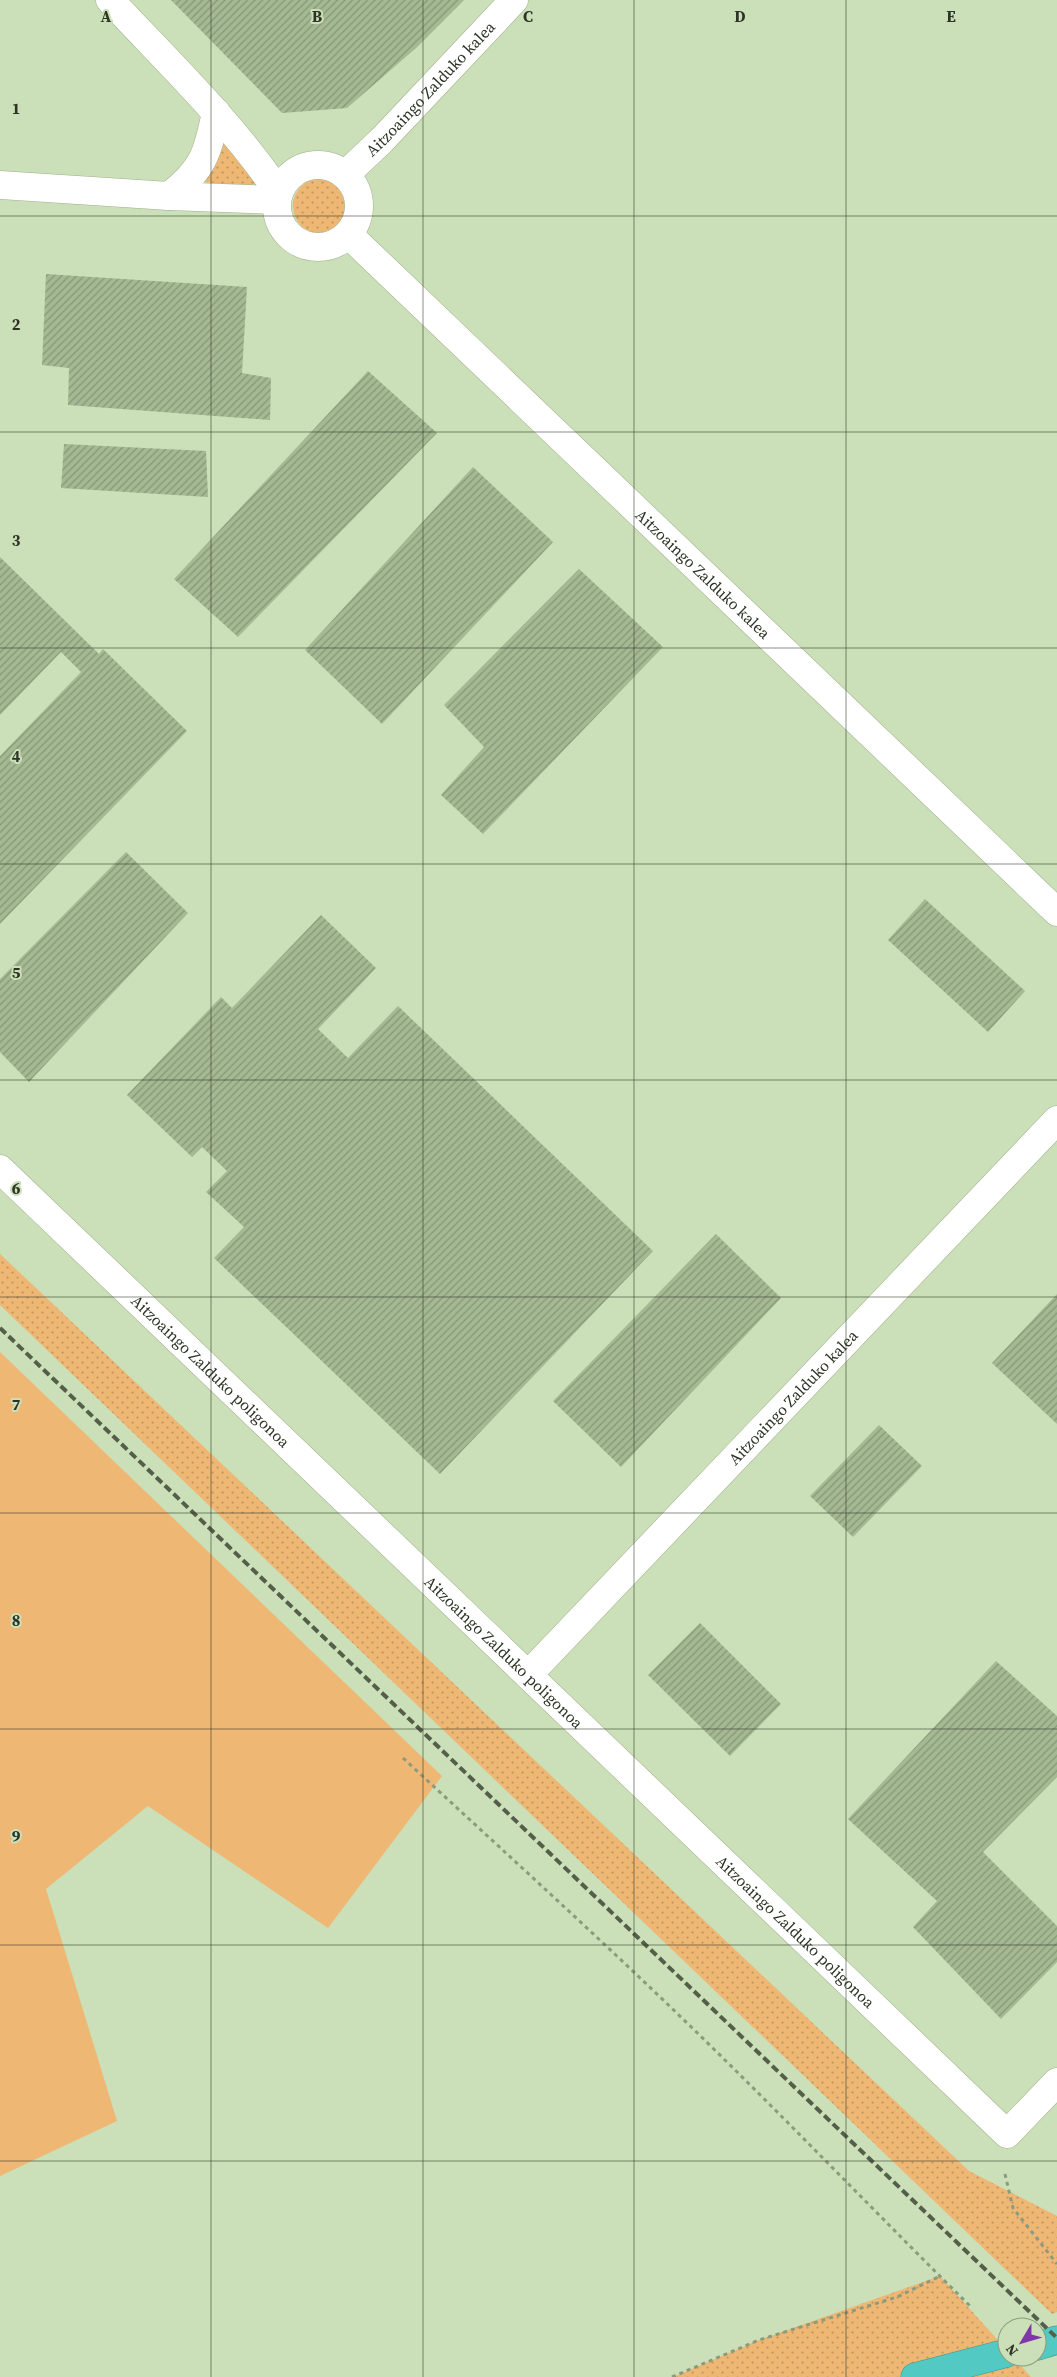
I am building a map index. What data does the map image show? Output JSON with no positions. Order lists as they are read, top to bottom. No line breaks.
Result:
{"streets":{"street":["Aitzoaingo Zalduko kalea","Aitzoaingo Zalduko poligonoa"]},"crossings":[["Aitzoaingo Zalduko kalea","Aitzoaingo Zalduko poligonoa"]],"north":"bottom left","grid":{"columns":["A","B","C","D","E"],"rows":["1","2","3","4","5","6","7","8","9"]}}
